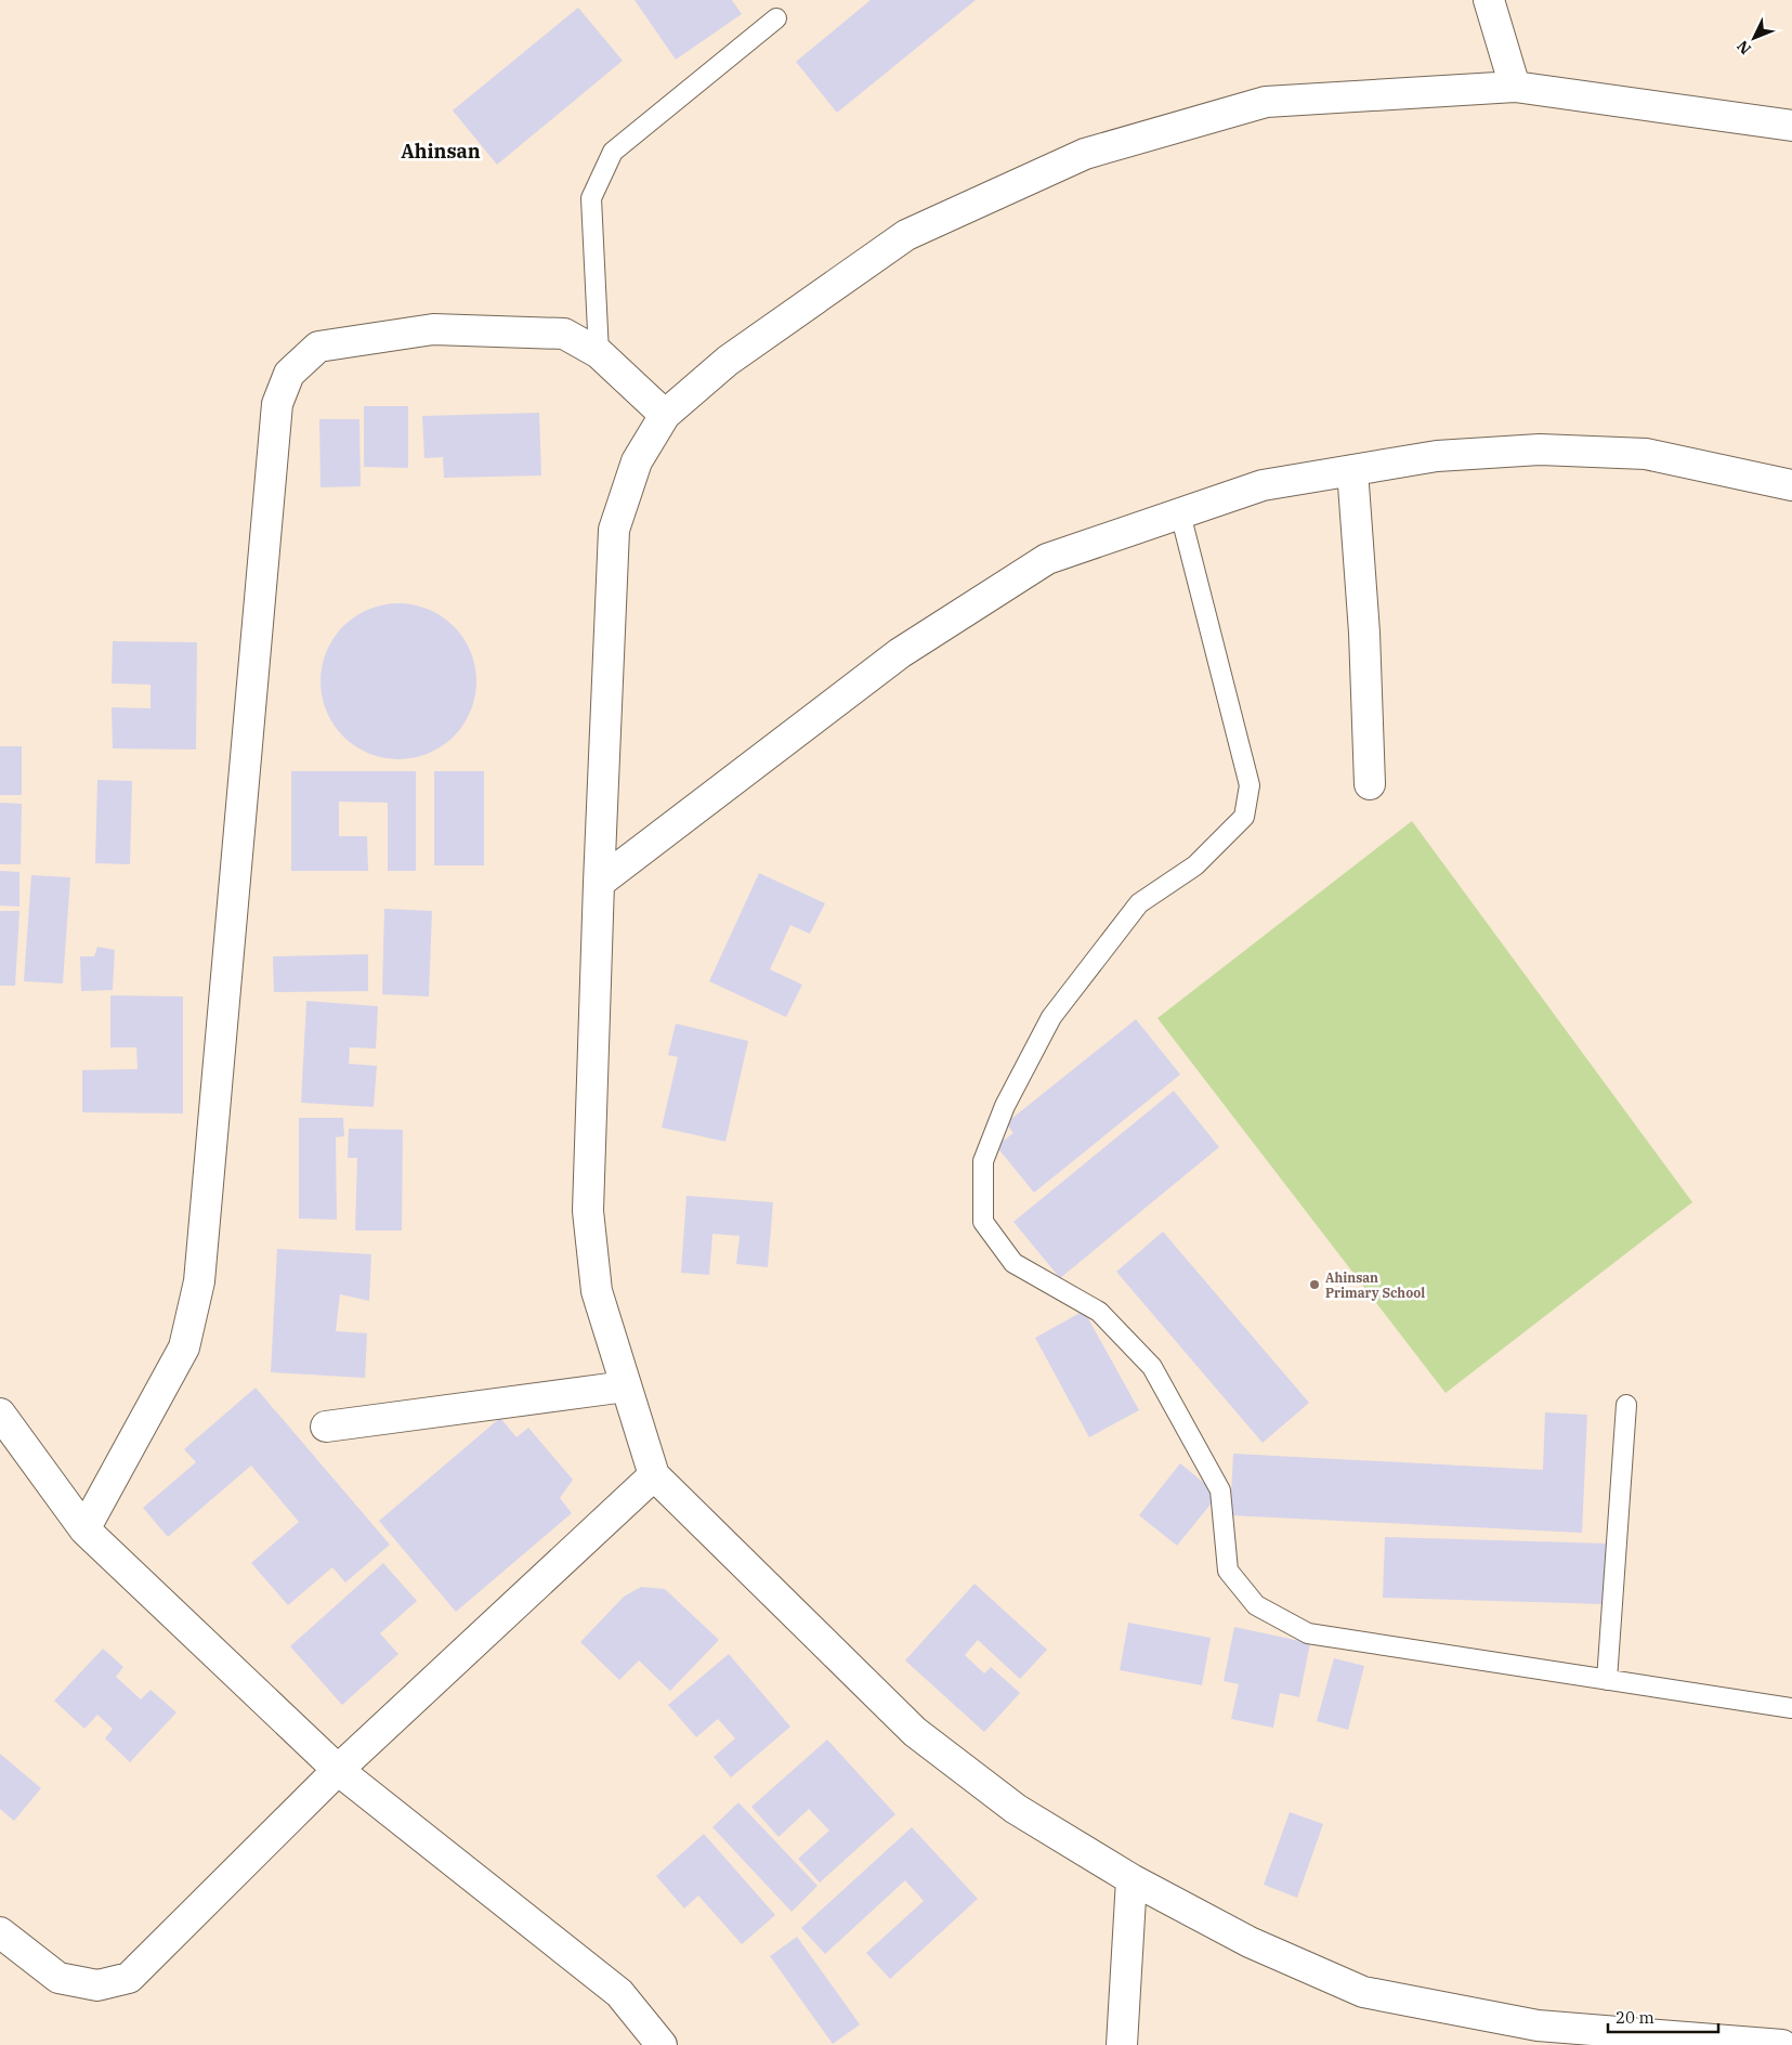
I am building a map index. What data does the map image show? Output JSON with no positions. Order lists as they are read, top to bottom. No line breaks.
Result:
{"districts":["Ahinsan"],"places":["Ahinsan Primary School"],"scale_bar":"20 m","north":"bottom left"}
